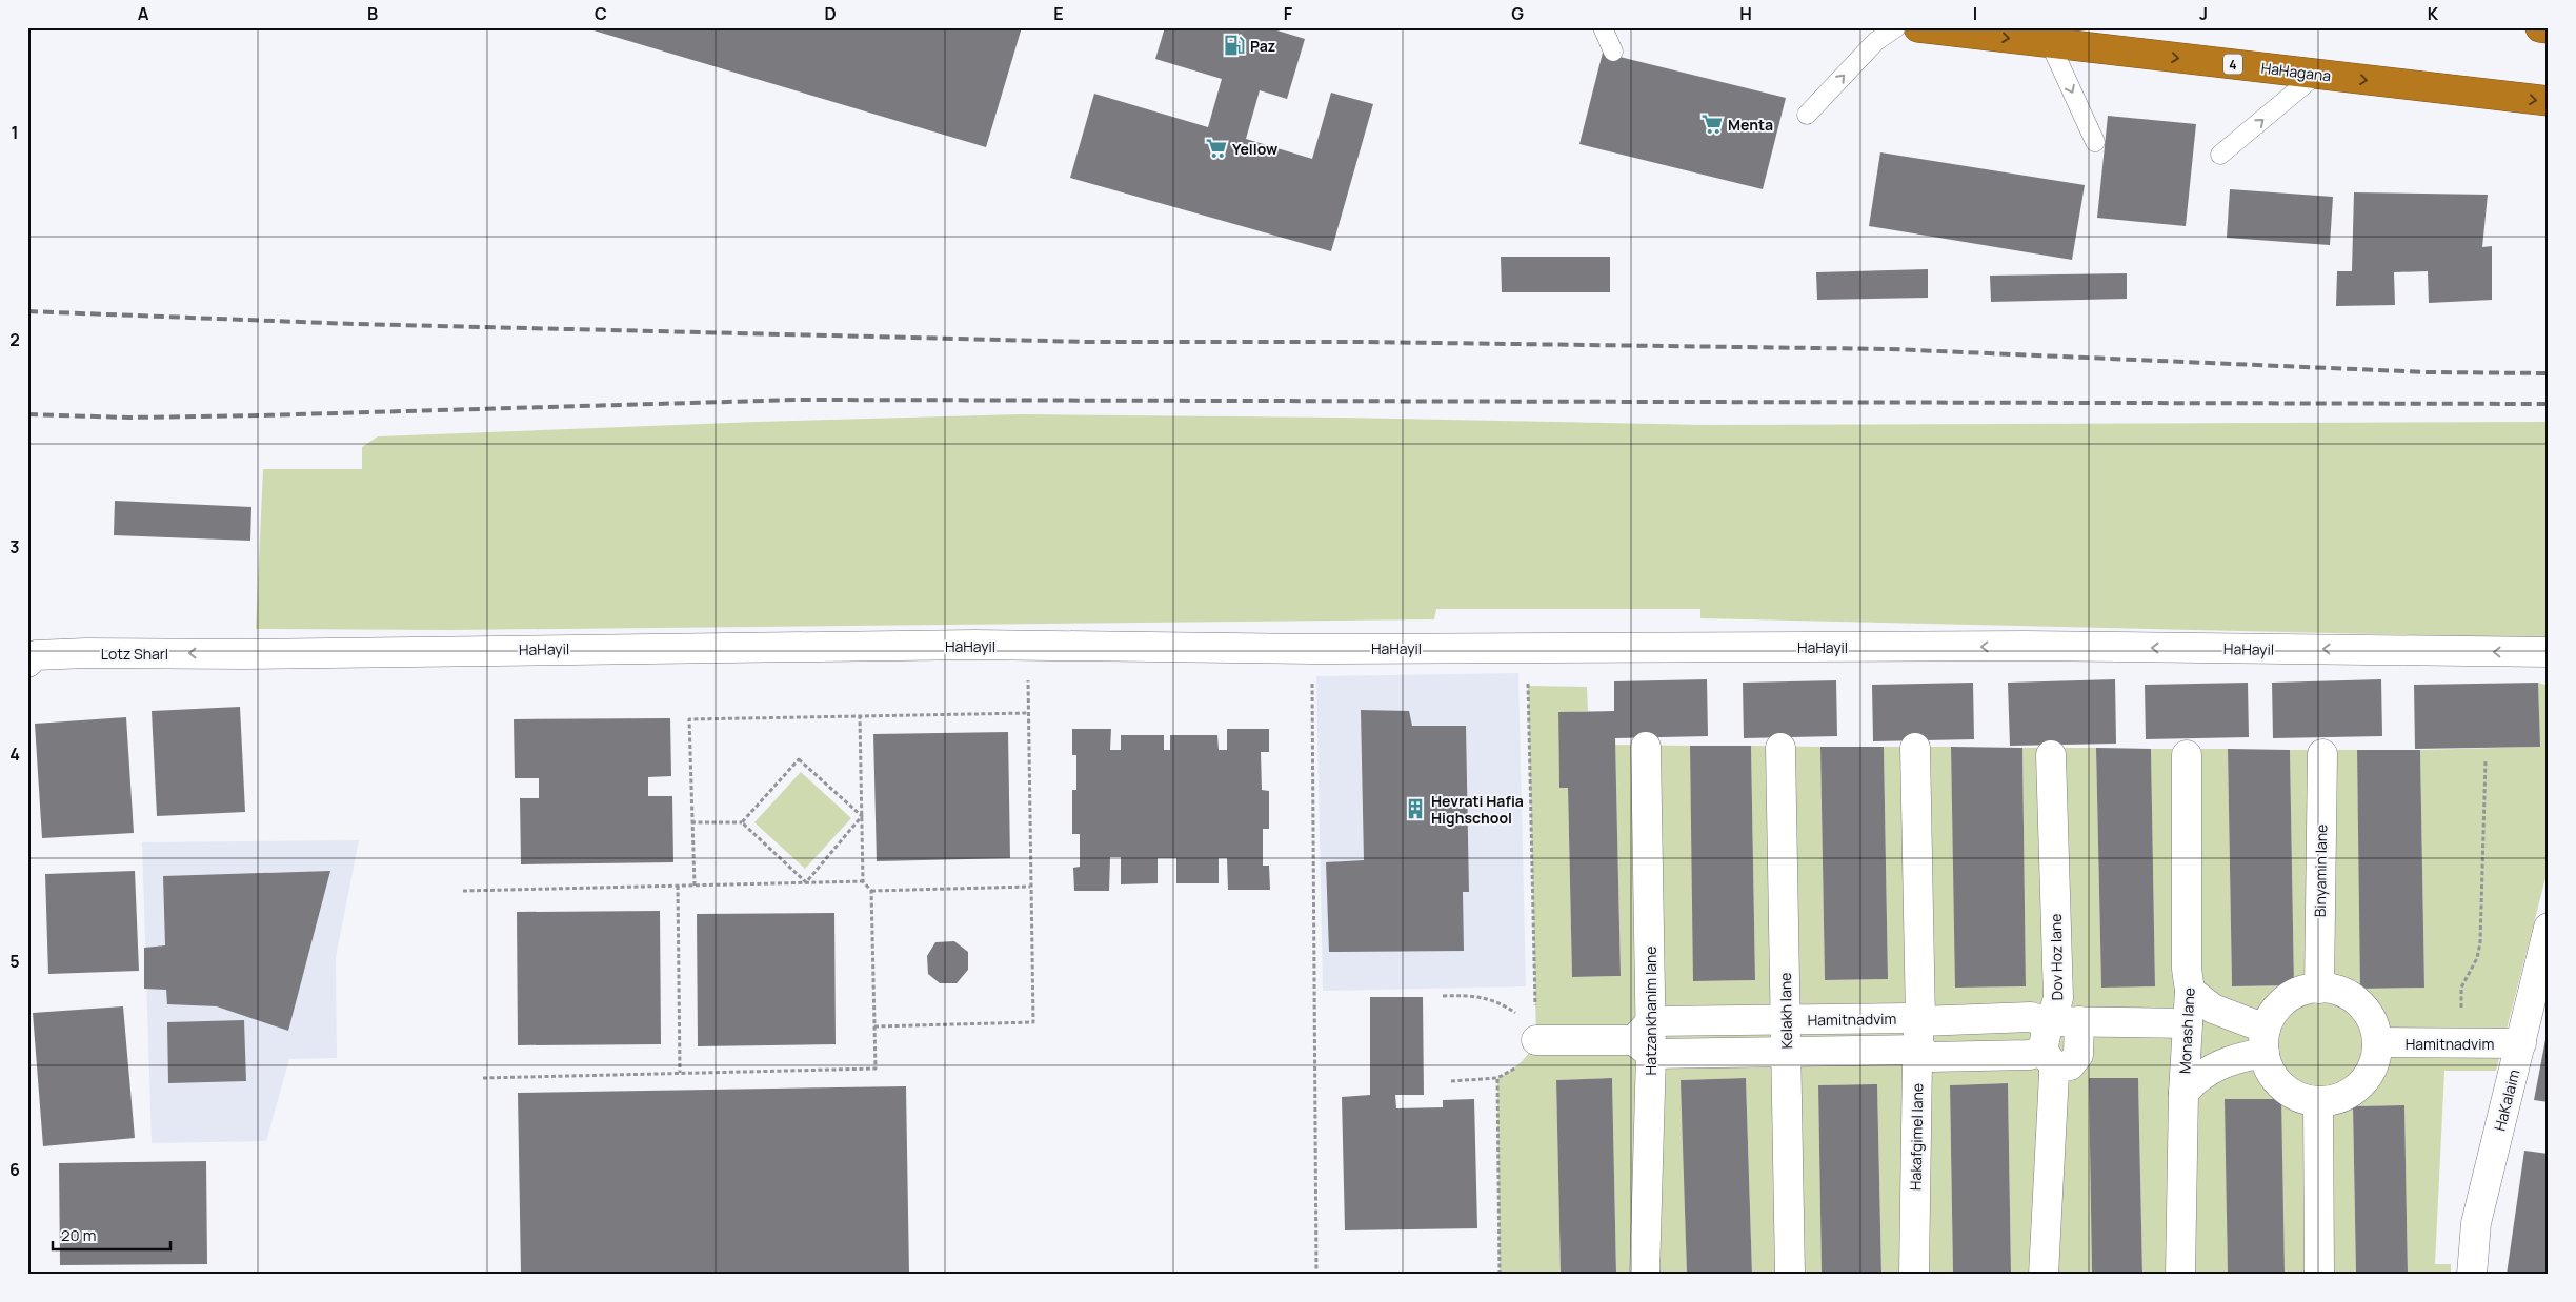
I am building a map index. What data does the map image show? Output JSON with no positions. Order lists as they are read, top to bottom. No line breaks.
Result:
{"streets":{"highway":["4","HaHagana"],"street":["HaHayil","Lotz Sharl","Binyamin lane","Dov Hoz lane","Hatzankhanim lane","Kelakh lane","Hamitnadvim","Monash lane","HaKalaim","Hakafgimel lane"]},"crossings":[["HaHayil","Lotz Sharl"],["Binyamin lane","Hamitnadvim"],["Dov Hoz lane","Hamitnadvim"],["Hatzankhanim lane","Hamitnadvim"],["Kelakh lane","Hamitnadvim"],["Hamitnadvim","Monash lane"],["Hamitnadvim","HaKalaim"],["Hamitnadvim","Hakafgimel lane"]],"one_way":["HaHagana","HaHayil","Lotz Sharl"],"places":{"fuel station":["Paz"],"supermarket":["Menta","Yellow"],"building":["Hevrati Hafia Highschool"]},"scale_bar":"20 m","grid":{"columns":["A","B","C","D","E","F","G","H","I","J","K"],"rows":["1","2","3","4","5","6"]}}
